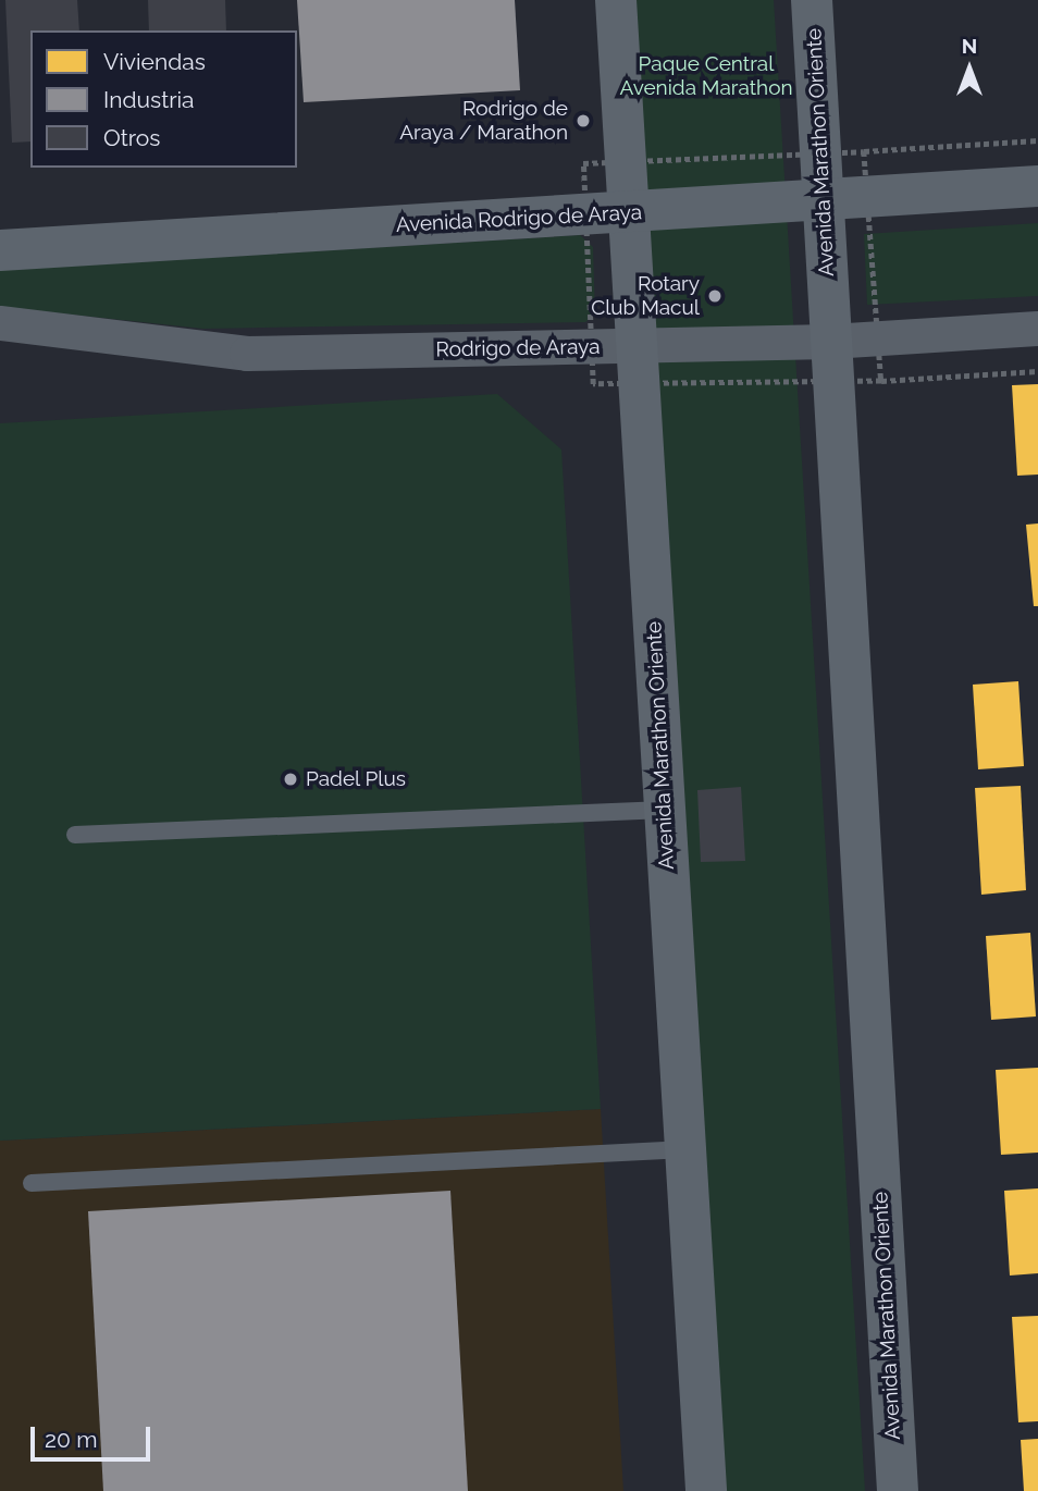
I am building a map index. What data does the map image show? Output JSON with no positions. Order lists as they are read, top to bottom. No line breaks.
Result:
{"streets":{"main road":["Avenida Marathon Oriente","Avenida Rodrigo de Araya"],"street":["Rodrigo de Araya"]},"crossings":[["Avenida Marathon Oriente","Avenida Rodrigo de Araya"],["Avenida Marathon Oriente","Rodrigo de Araya"]],"parks":["Paque Central Avenida Marathon"],"places":["Rodrigo de Araya / Marathon","Rotary Club Macul","Padel Plus"],"legend":["Viviendas","Industria","Otros"],"scale_bar":"20 m","north":"top"}
